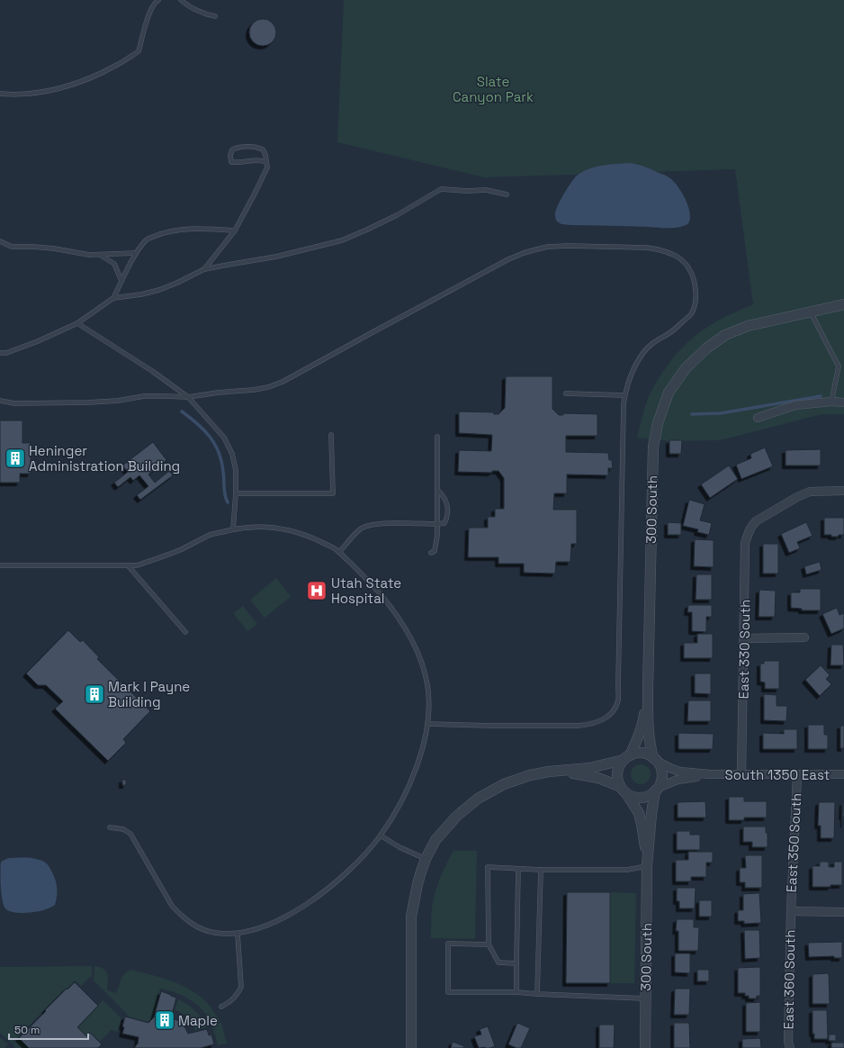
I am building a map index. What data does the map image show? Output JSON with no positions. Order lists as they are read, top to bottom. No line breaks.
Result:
{"streets":{"street":["300 South","East 330 South","South 1350 East","East 350 South","East 360 South"]},"crossings":[["300 South","South 1350 East"],["East 330 South","South 1350 East"],["South 1350 East","East 350 South"],["East 350 South","East 360 South"]],"parks":["Slate Canyon Park"],"places":{"building":["Heninger Administration Building","Mark I Payne Building","Maple"],"hospital":["Utah State Hospital"]},"scale_bar":"50 m"}
